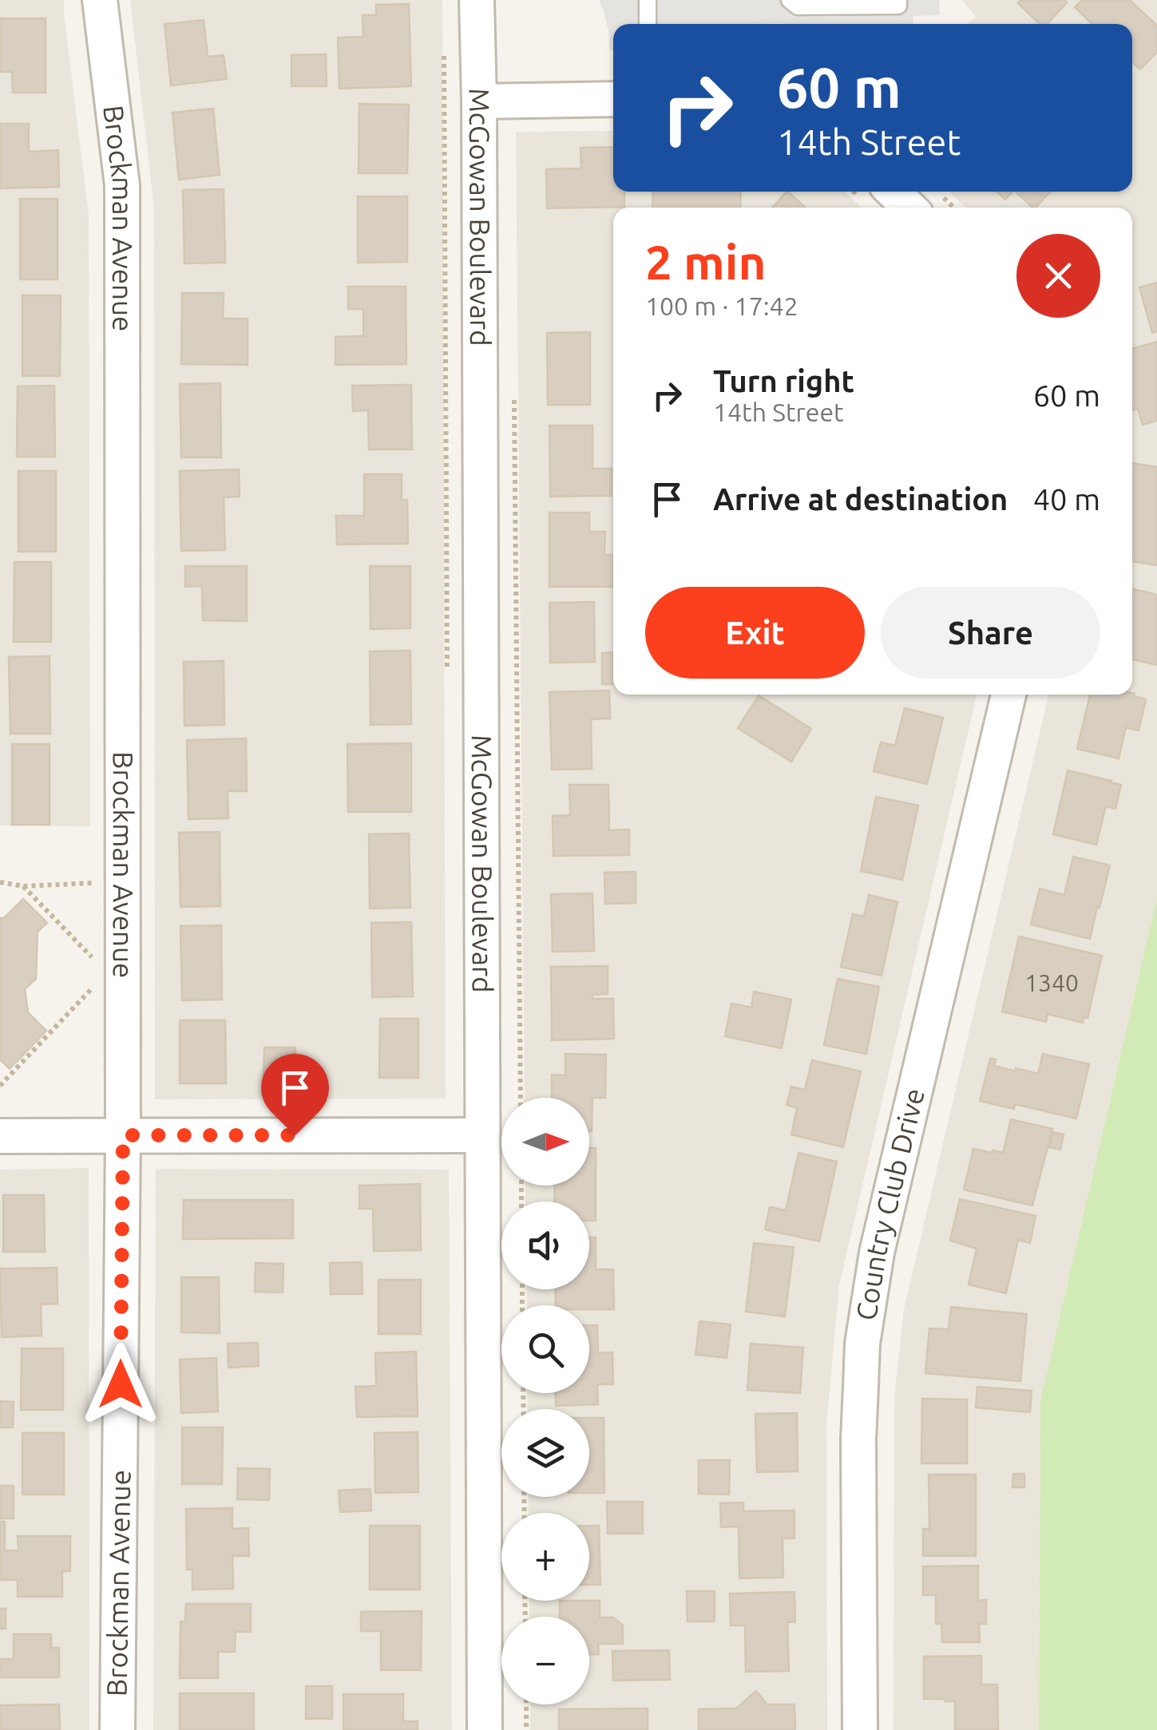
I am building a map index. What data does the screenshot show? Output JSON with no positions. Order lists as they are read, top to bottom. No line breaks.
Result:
{"streets":{"street":["Brockman Avenue","McGowan Boulevard","Country Club Drive"]},"house_numbers":["1340"],"north":"right","page":{"turn":["60 m","14th Street"],"heading":["2 min","100 m · 17:42"],"list":[{"name":"Turn right","note":"14th Street","value":"60 m"},{"name":"Arrive at destination","value":"40 m"}],"buttons":["Exit","Share"],"map_buttons":["+","−"]}}
